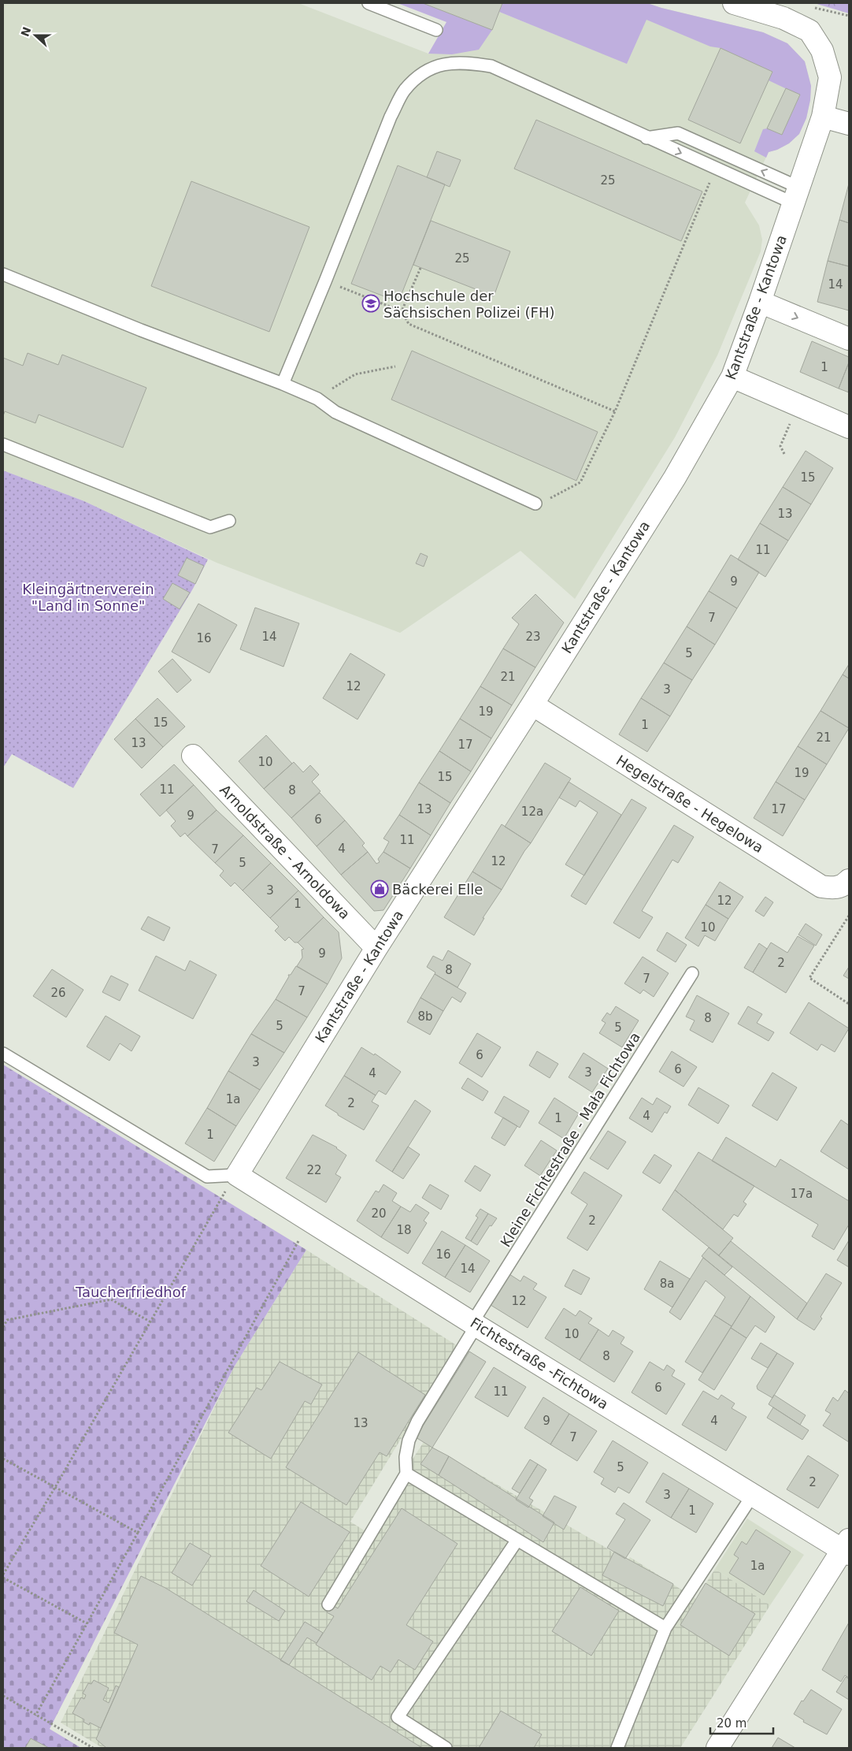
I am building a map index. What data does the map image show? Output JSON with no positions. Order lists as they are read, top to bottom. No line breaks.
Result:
{"streets":{"street":["Kantstraße - Kantowa","Hegelstraße - Hegelowa","Arnoldstraße - Arnoldowa","Fichtestraße -Fichtowa"],"lane":["Kleine Fichtestraße - Mała Fichtowa"]},"crossings":[["Kantstraße - Kantowa","Hegelstraße - Hegelowa"],["Kantstraße - Kantowa","Arnoldstraße - Arnoldowa"],["Kantstraße - Kantowa","Fichtestraße -Fichtowa"],["Kleine Fichtestraße - Mała Fichtowa","Fichtestraße -Fichtowa"]],"parks":["Kleingärtnerverein \"Land in Sonne\"","Taucherfriedhof"],"places":{"school or university":["Hochschule der Sächsischen Polizei (FH)"],"shop":["Bäckerei Elle"]},"house_numbers":["25","25","14","1","15","13","11","9","7","14","23","16","5","21","12","3","19","15","1","21","13","17","10","19","15","11","8","13","17","12a","9","6","11","4","7","12","5","3","12","1","10","9","2","8","7","7","26","8b","8","5","5","6","3","6","3","4","1a","2","4","1","1","22","17a","20","2","18","16","14","8a","12","10","8","6","11","9","4","13","7","5","2","3","1","1a"],"scale_bar":"20 m","north":"left"}
